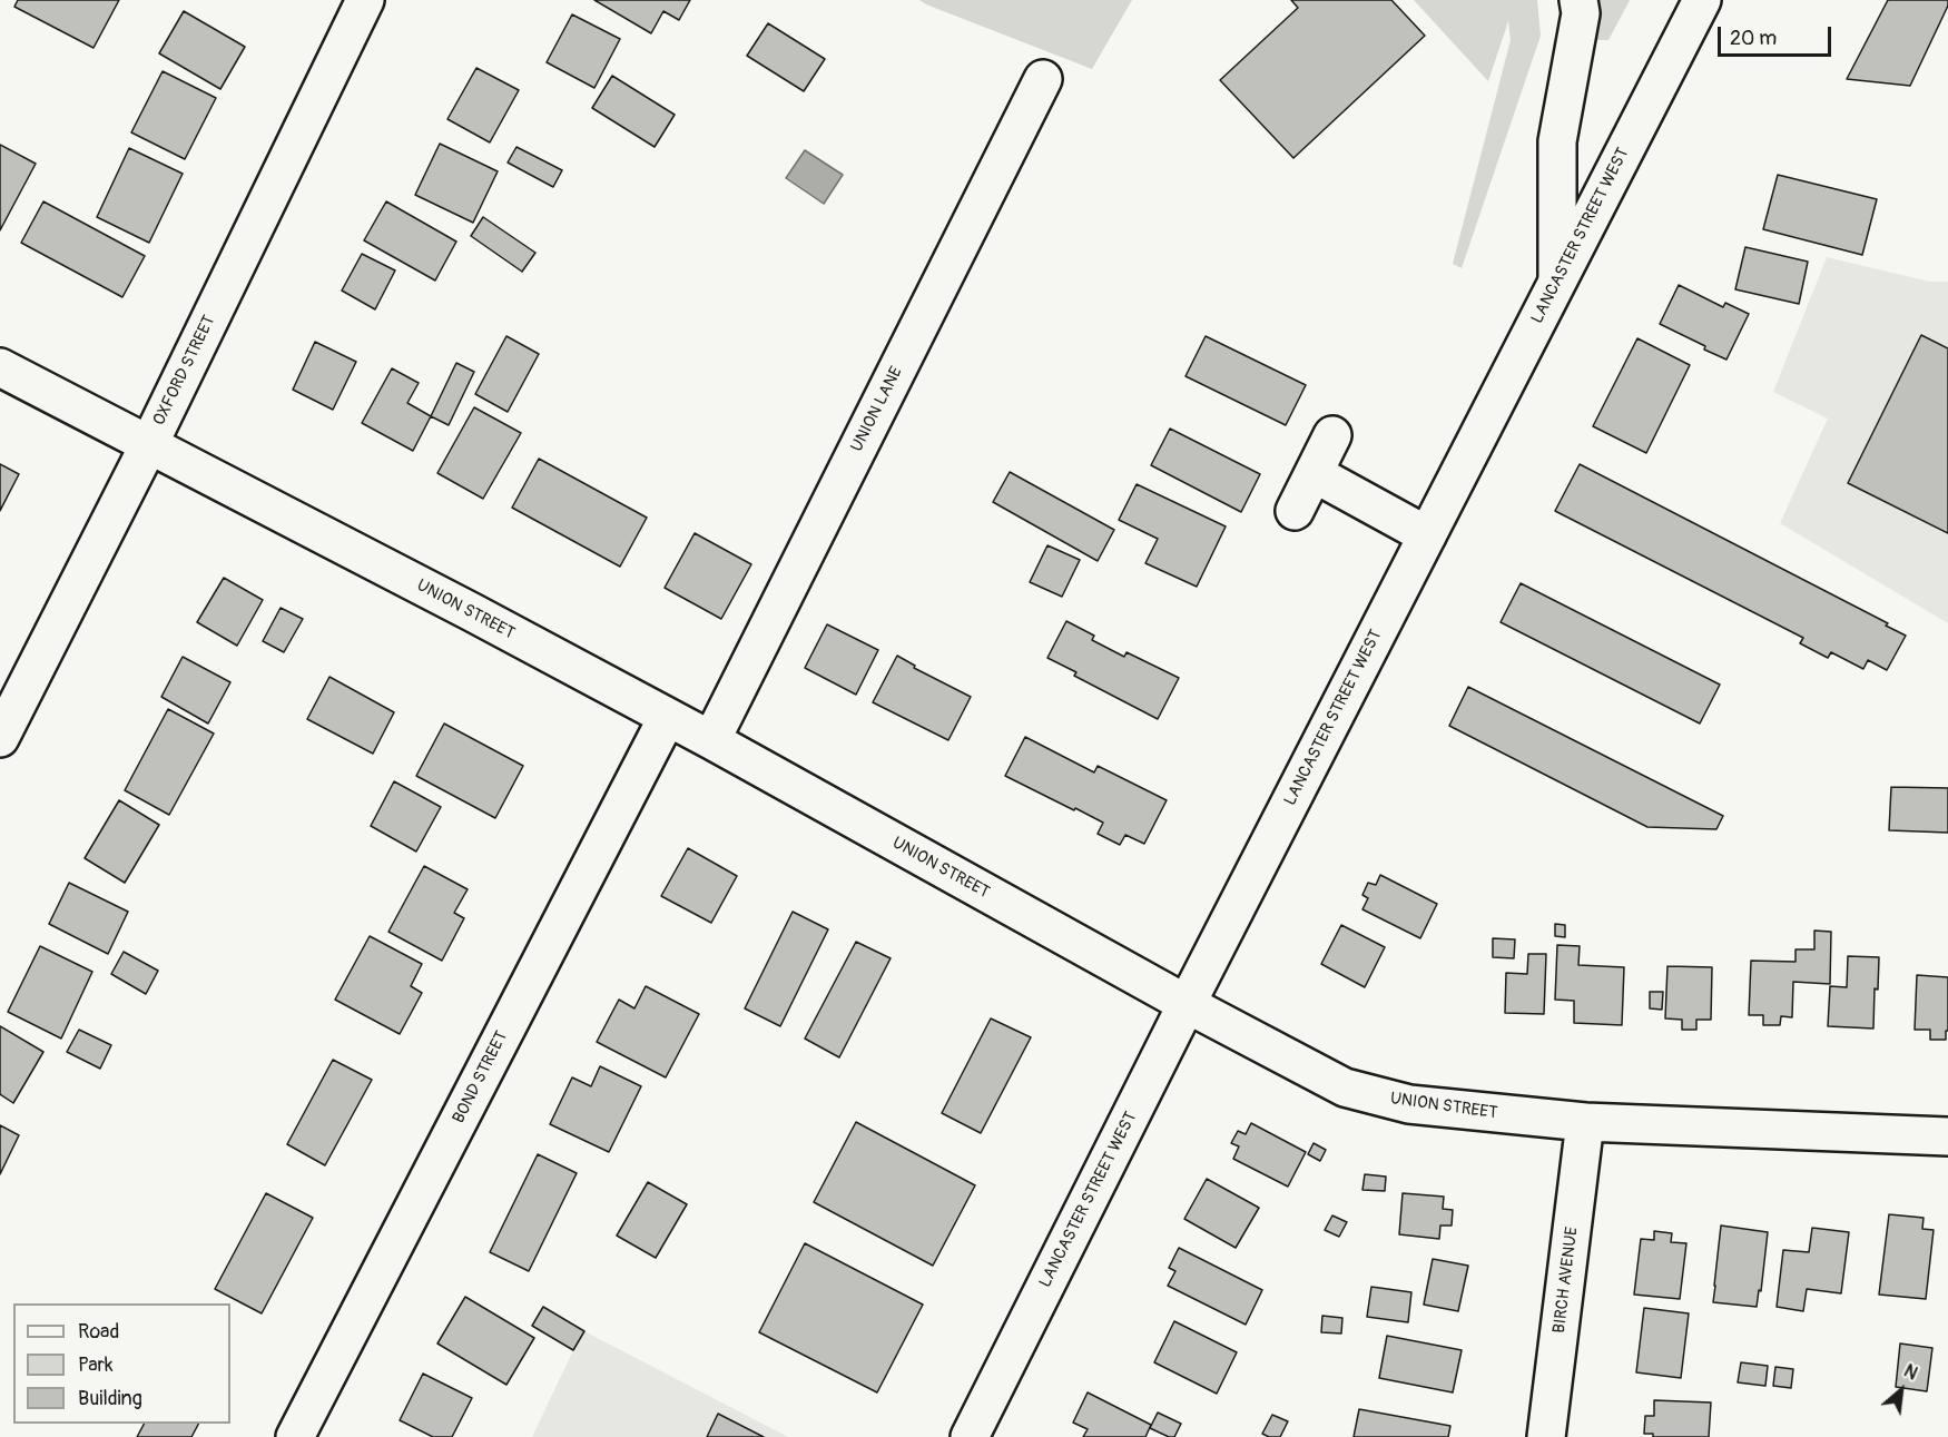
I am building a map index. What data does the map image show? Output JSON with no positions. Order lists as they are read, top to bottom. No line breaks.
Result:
{"streets":{"main road":["LANCASTER STREET WEST","OXFORD STREET","UNION LANE","UNION STREET","BOND STREET","BIRCH AVENUE"]},"crossings":[["LANCASTER STREET WEST","UNION STREET"],["OXFORD STREET","UNION STREET"],["UNION LANE","UNION STREET"],["UNION STREET","BOND STREET"],["UNION STREET","BIRCH AVENUE"]],"legend":["Road","Park","Building"],"scale_bar":"20 m","north":"top right"}
